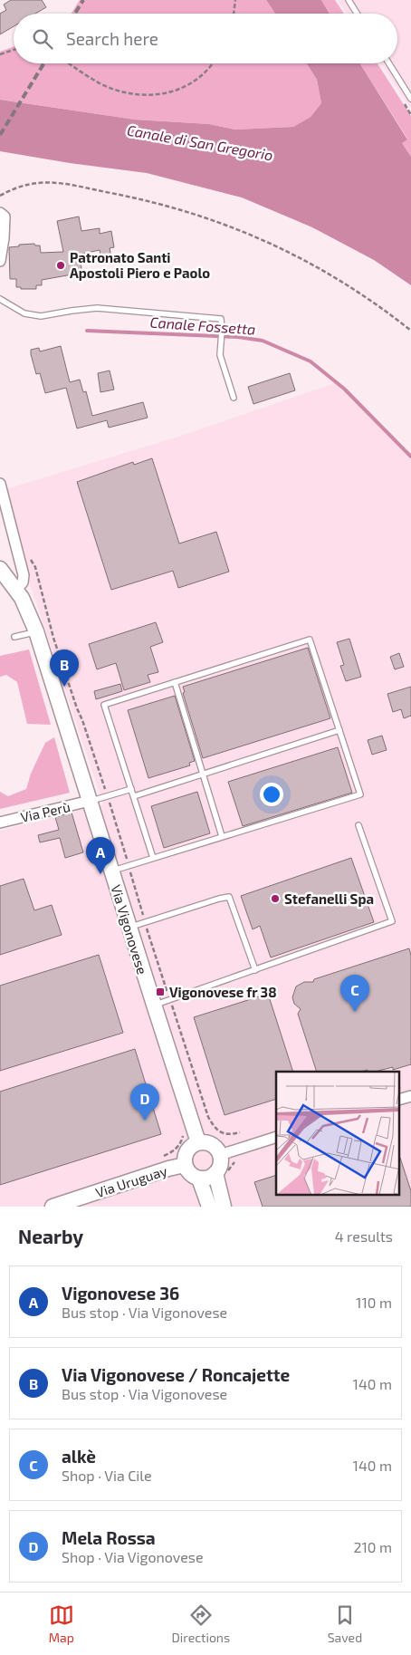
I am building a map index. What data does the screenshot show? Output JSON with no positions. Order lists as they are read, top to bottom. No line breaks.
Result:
{"streets":{"main road":["Via Vigonovese","Via Uruguay"],"street":["Via Perù"]},"crossings":[["Via Perù","Via Vigonovese"],["Via Vigonovese","Via Uruguay"]],"water":["Canale di San Gregorio","Canale Fossetta"],"places":{"other":["Patronato Santi Apostoli Piero e Paolo","Stefanelli Spa"],"transit":["Vigonovese fr 38"]},"page":{"search":"Search here","pins":["B","A","C","D"],"heading":["Nearby","4 results"],"list":[{"mark":"A","name":"Vigonovese 36","note":"Bus stop · Via Vigonovese","value":"110 m"},{"mark":"B","name":"Via Vigonovese / Roncajette","note":"Bus stop · Via Vigonovese","value":"140 m"},{"mark":"C","name":"alkè","note":"Shop · Via Cile","value":"140 m"},{"mark":"D","name":"Mela Rossa","note":"Shop · Via Vigonovese","value":"210 m"}],"nav":["Map","Directions","Saved"]}}
